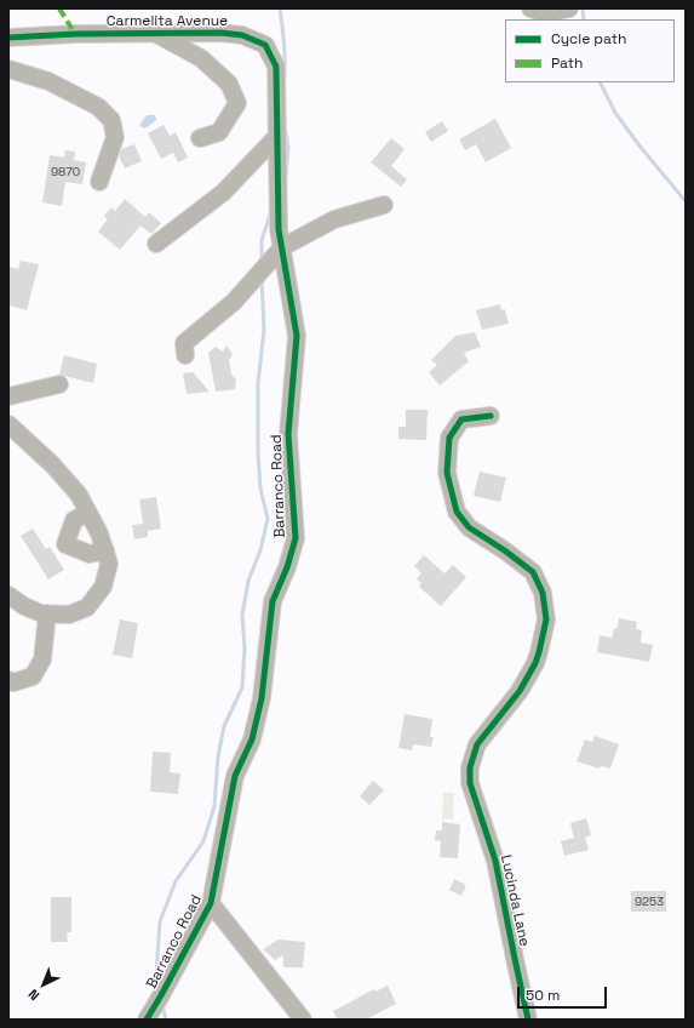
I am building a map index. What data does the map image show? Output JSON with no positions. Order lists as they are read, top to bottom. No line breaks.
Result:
{"streets":{"street":["Carmelita Avenue","Barranco Road","Lucinda Lane"]},"crossings":[["Carmelita Avenue","Barranco Road"]],"house_numbers":["9870","9253"],"legend":["Cycle path","Path"],"scale_bar":"50 m","north":"bottom left"}
